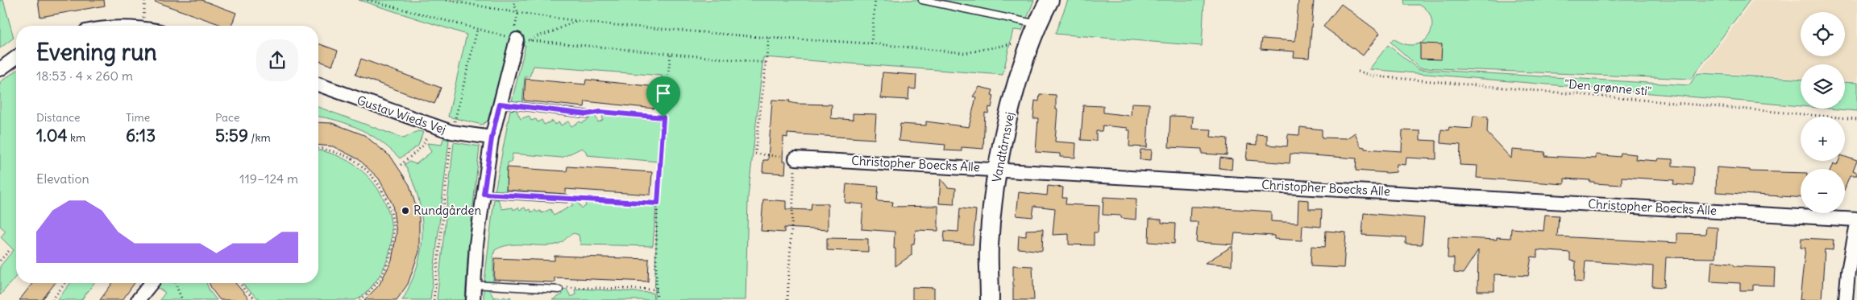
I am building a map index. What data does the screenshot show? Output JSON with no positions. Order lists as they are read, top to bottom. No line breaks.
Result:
{"streets":{"street":["Gustav Wieds Vej","Vandtårnsvej","Christopher Boecks Alle"],"path":["\"Den grønne sti\""]},"crossings":[["Vandtårnsvej","Christopher Boecks Alle"]],"places":["Rundgården"],"page":{"map_buttons":["+","−"],"heading":["Evening run","18:53 · 4 × 260 m"],"stats":[["Distance","1.04 km"],["Time","6:13"],["Pace","5:59 /km"]],"chart":["Elevation","119–124 m"]}}
